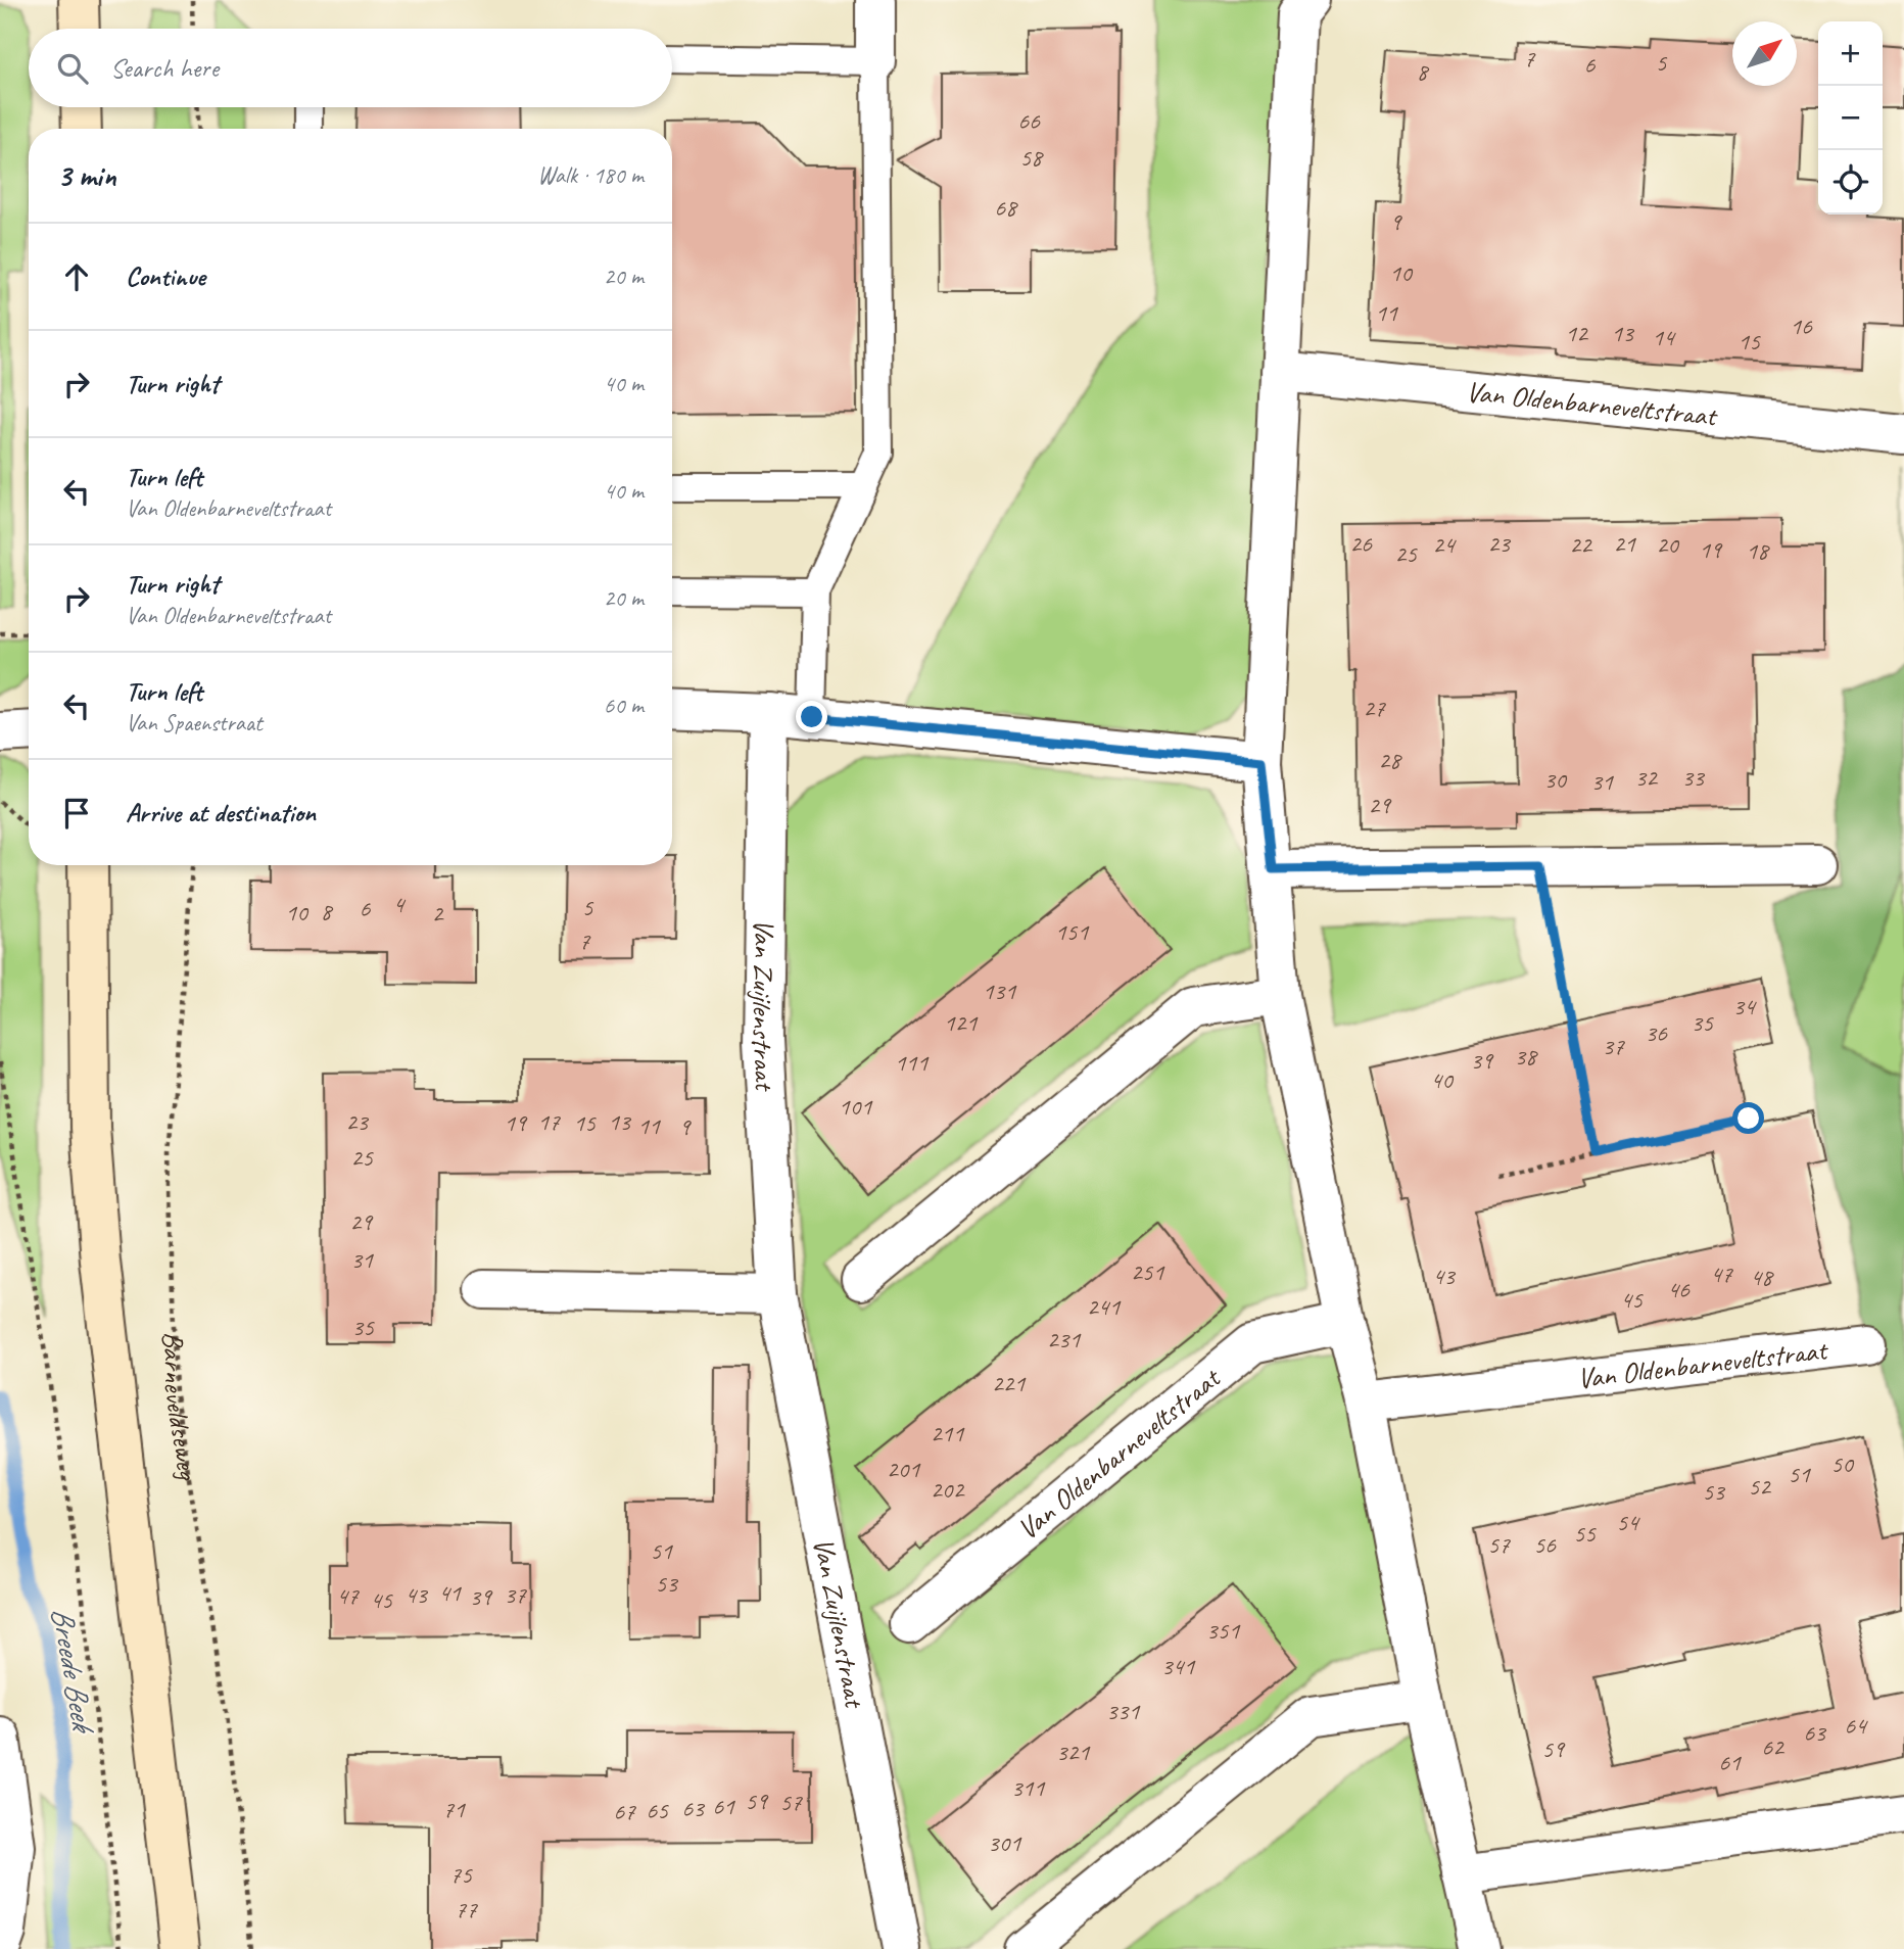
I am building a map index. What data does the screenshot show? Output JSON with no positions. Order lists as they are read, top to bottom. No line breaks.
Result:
{"streets":{"street":["Van Oldenbarneveltstraat","Van Zuijlenstraat"],"path":["Barneveldseweg"]},"water":["Breede Beek"],"house_numbers":["7","5","6","8","66","58","68","9","10","11","16","12","13","14","15","26","23","21","24","22","20","19","18","25","27","28","32","33","30","31","29","4","5","6","8","10","2","151","7","131","34","121","35","36","37","38","39","111","40","101","23","17","13","19","15","11","9","25","29","31","251","47","43","48","46","45","241","35","231","221","211","50","201","51","52","202","53","54","55","57","56","51","53","41","43","37","47","39","45","351","341","331","64","63","62","59","321","61","311","59","57","61","63","71","65","67","301","75","77"],"north":"top right","page":{"map_buttons":["+","−"],"search":"Search here","heading":["3 min","Walk · 180 m"],"list":[["Continue","20 m"],["Turn right","40 m"],["Turn left","Van Oldenbarneveltstraat","40 m"],["Turn right","Van Oldenbarneveltstraat","20 m"],["Turn left","Van Spaenstraat","60 m"],"Arrive at destination"]}}
